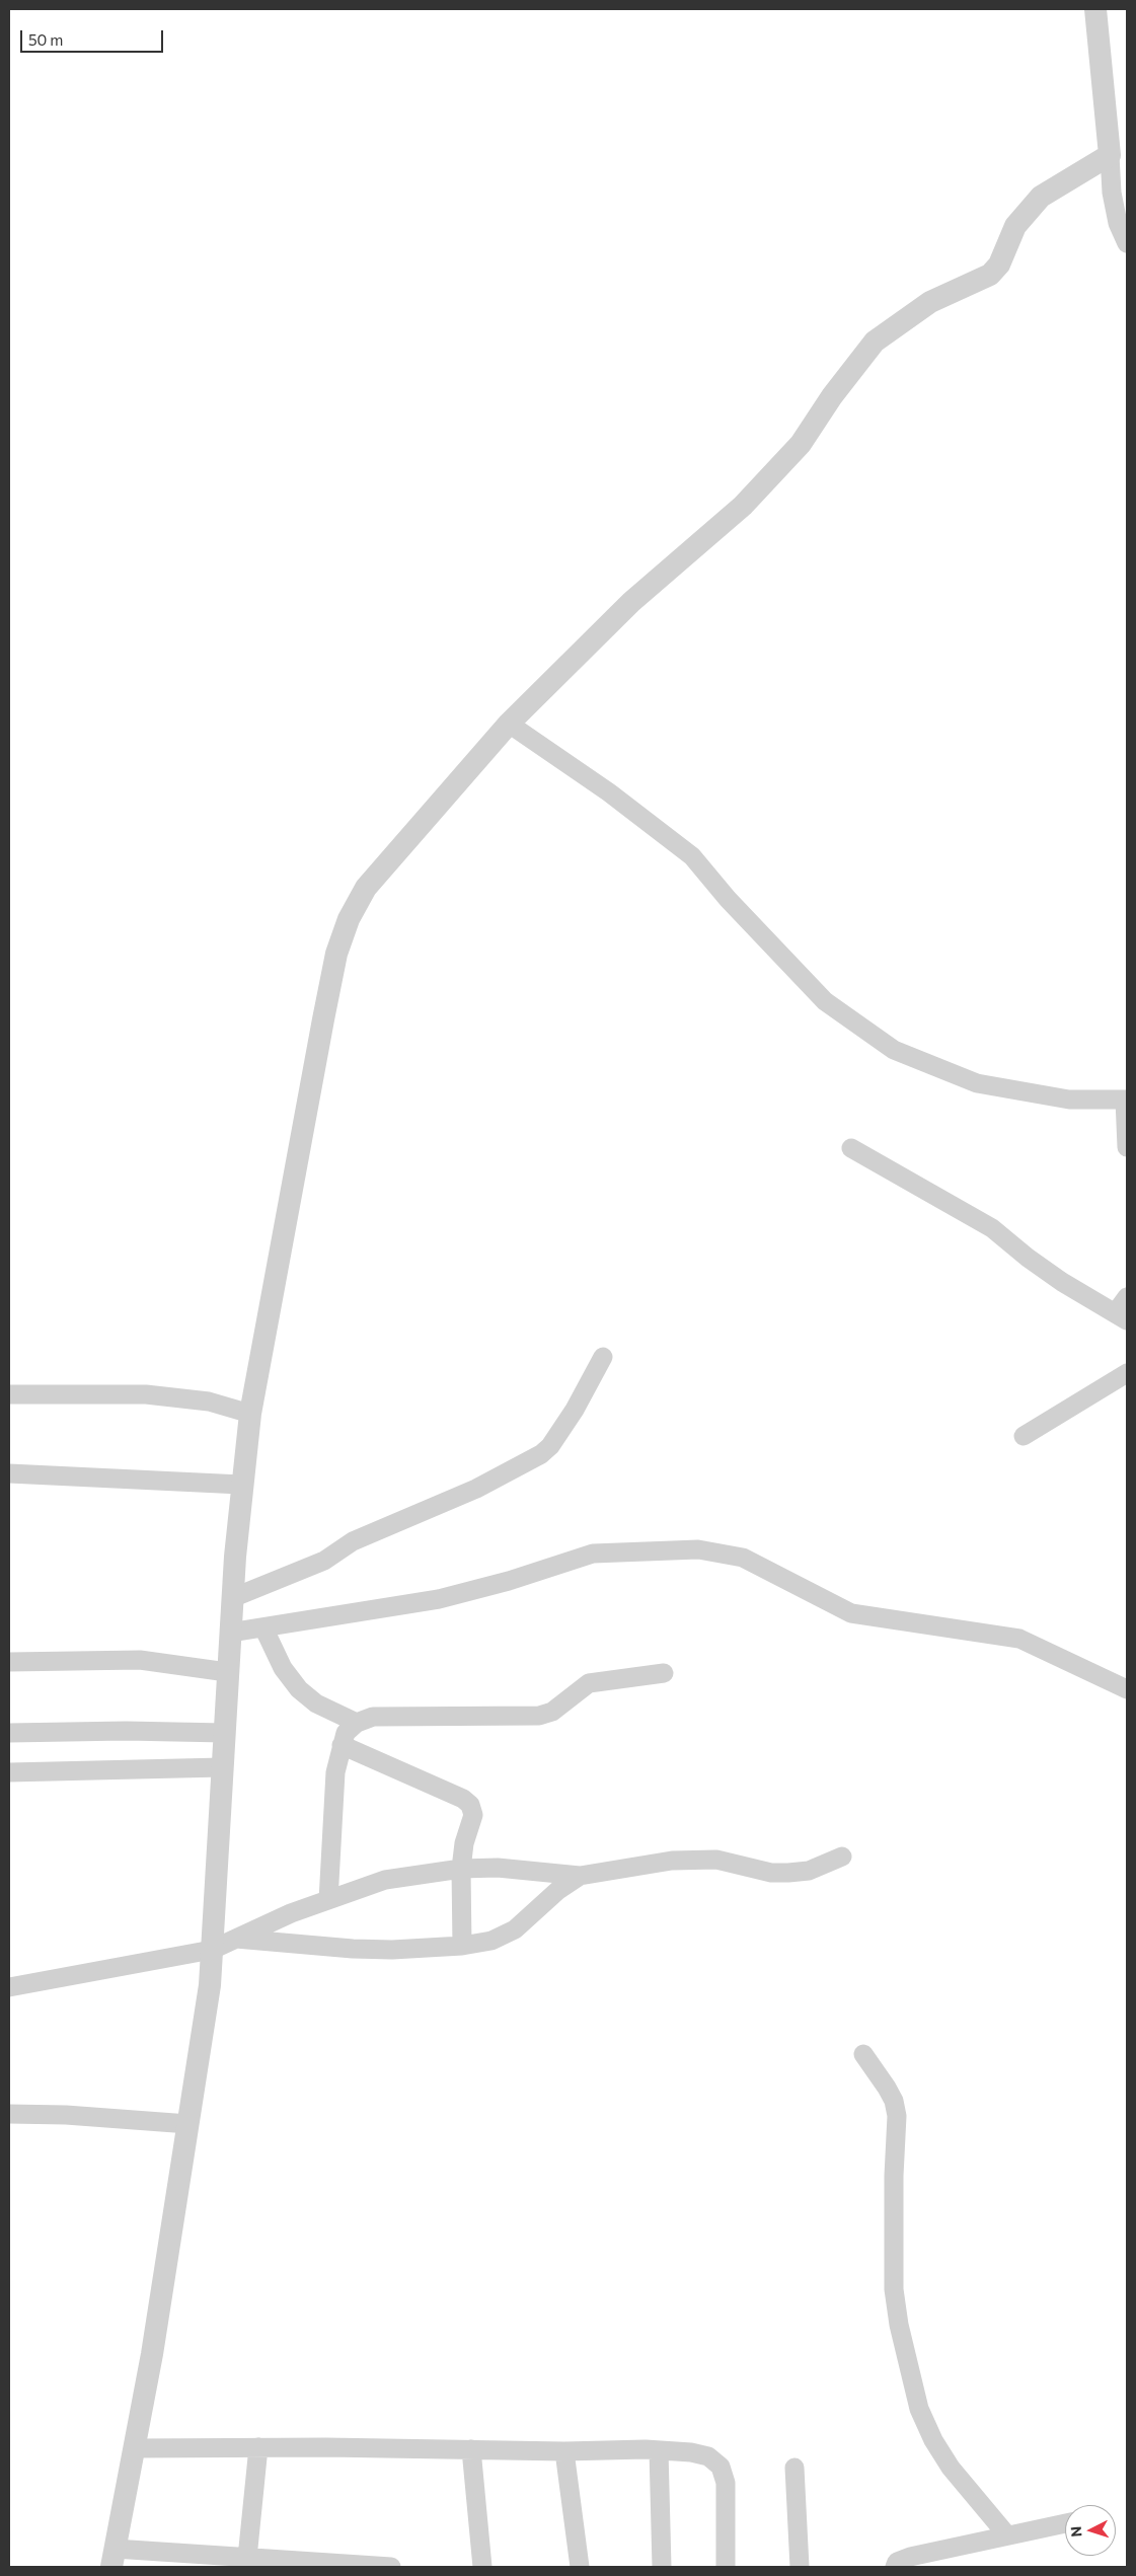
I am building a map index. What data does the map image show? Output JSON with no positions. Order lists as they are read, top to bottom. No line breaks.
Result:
{"scale_bar":"50 m","north":"left"}
